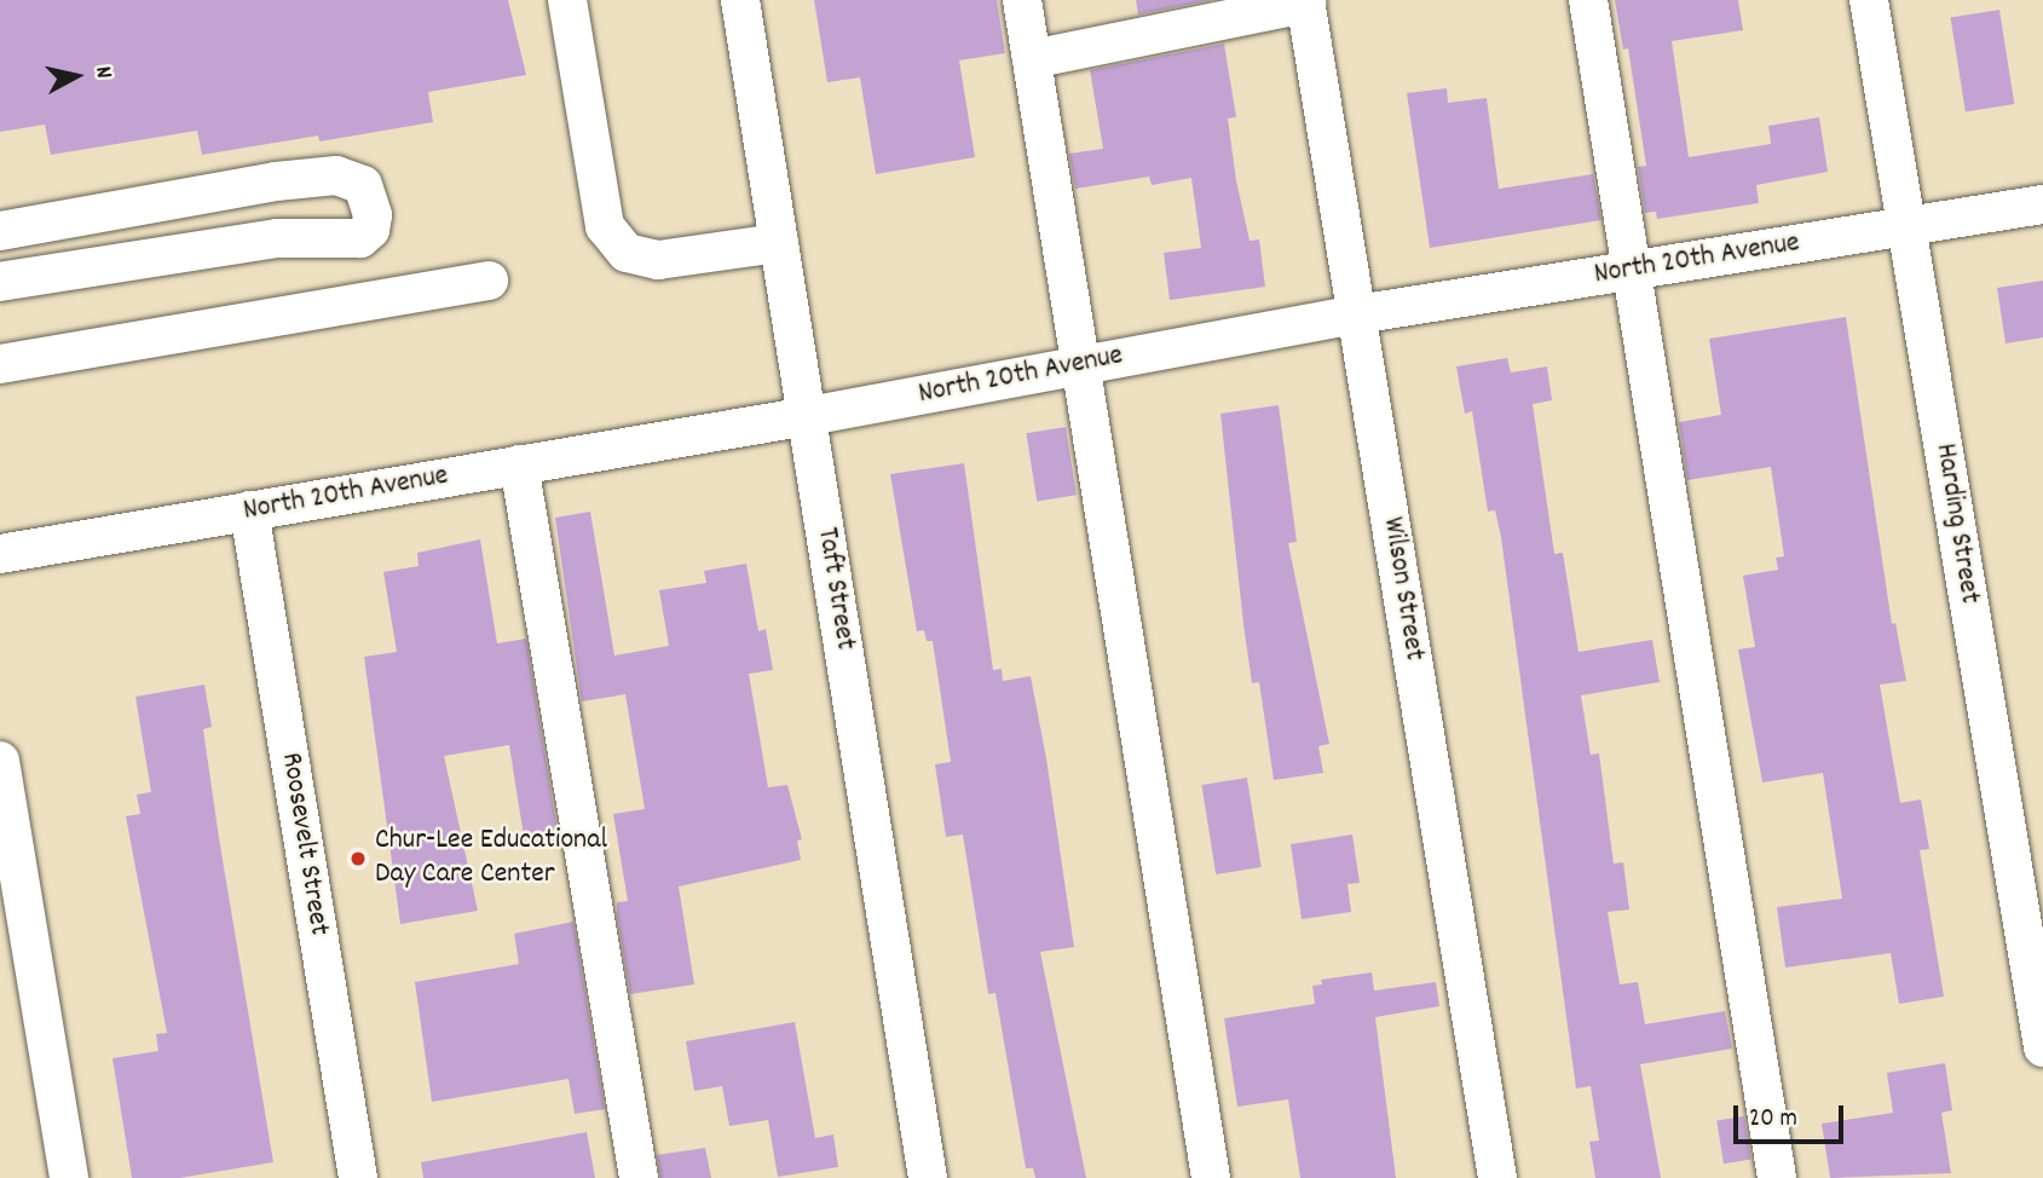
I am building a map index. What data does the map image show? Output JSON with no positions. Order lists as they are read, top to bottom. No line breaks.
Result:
{"streets":{"street":["North 20th Avenue","Harding Street","Taft Street","Wilson Street","Roosevelt Street"]},"crossings":[["North 20th Avenue","Harding Street"],["North 20th Avenue","Taft Street"],["North 20th Avenue","Wilson Street"],["North 20th Avenue","Roosevelt Street"]],"places":["Chur-Lee Educational Day Care Center"],"scale_bar":"20 m","north":"right"}
